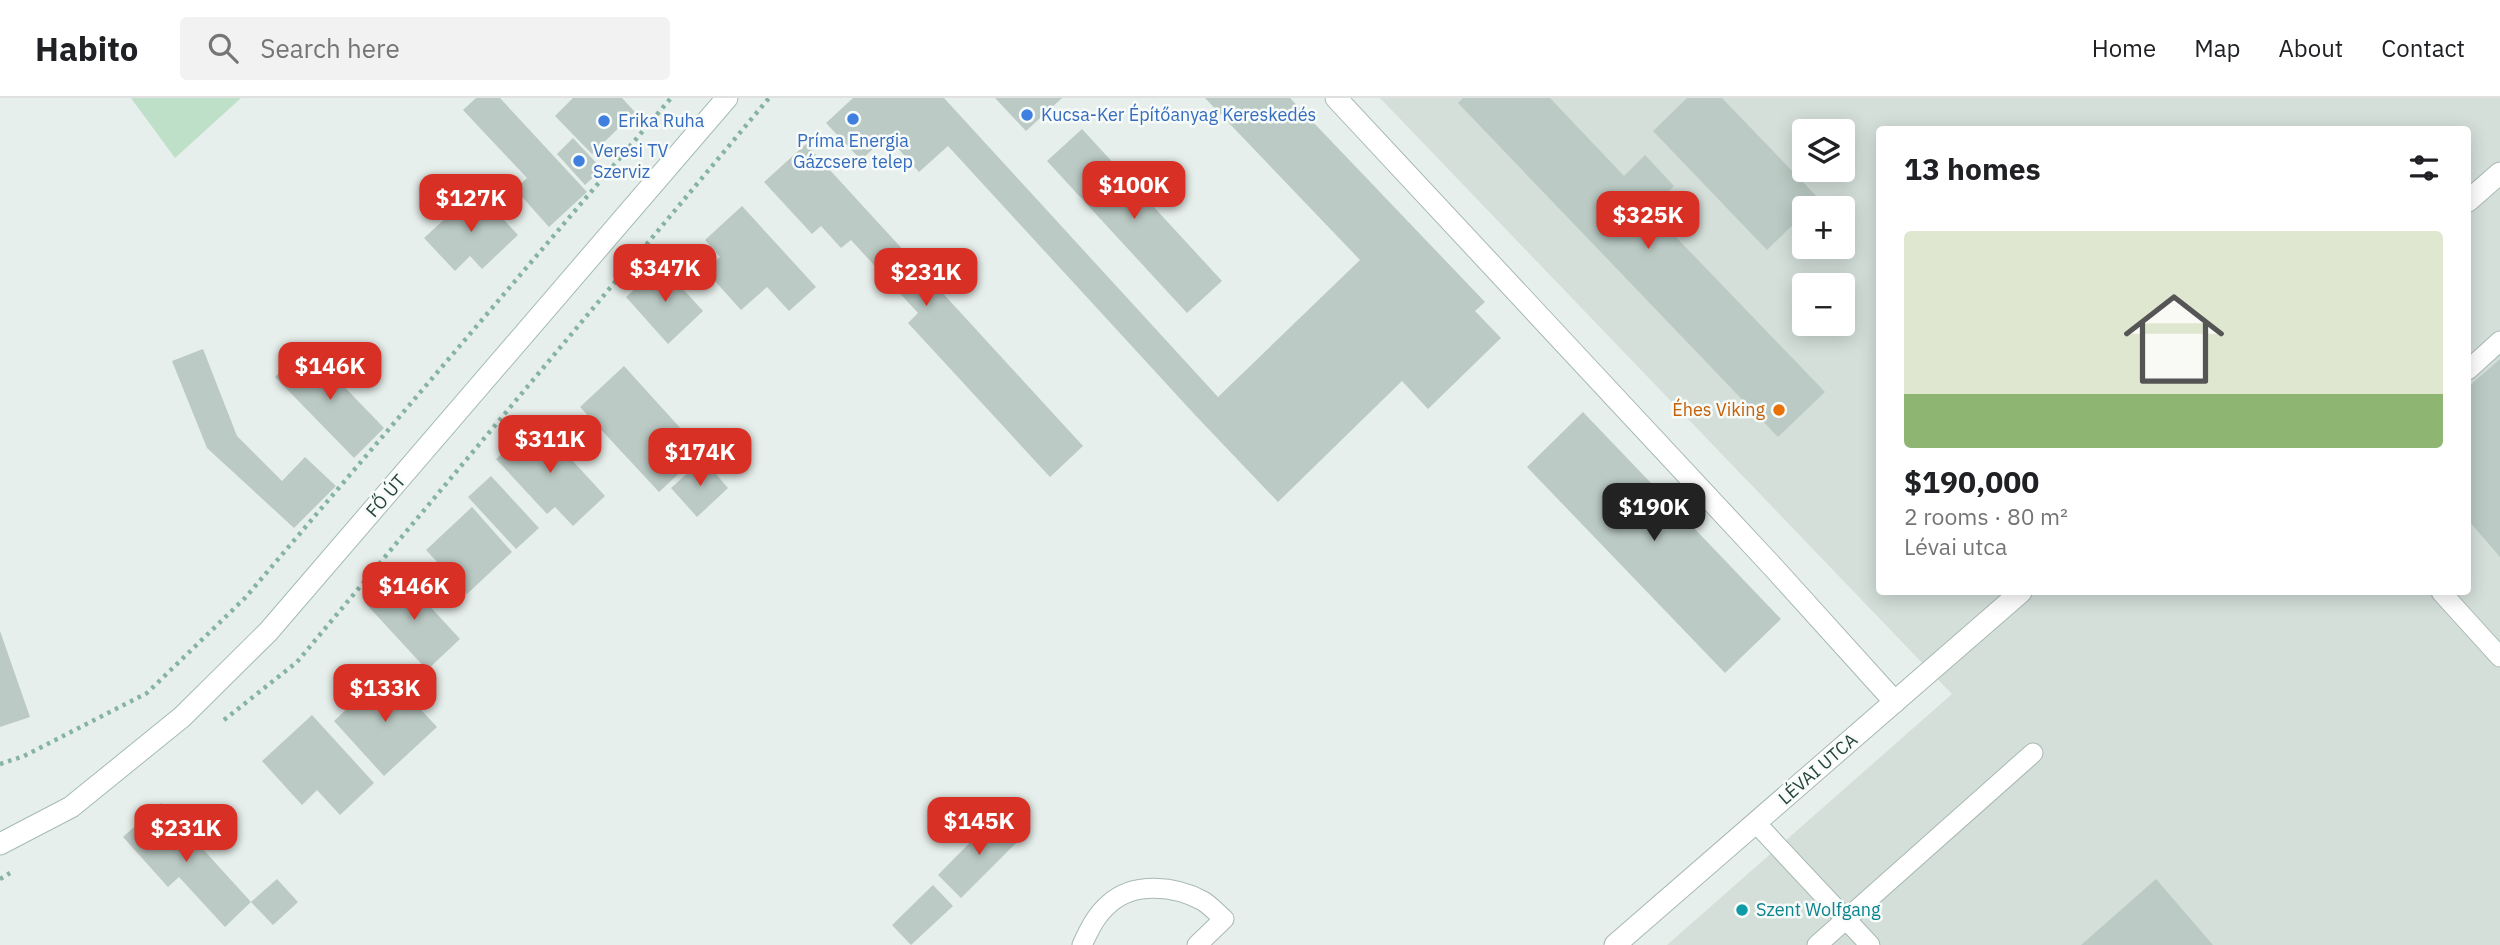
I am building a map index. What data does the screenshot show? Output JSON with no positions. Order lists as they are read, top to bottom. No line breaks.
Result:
{"streets":{"street":["FŐ ÚT","LÉVAI UTCA"]},"places":["Kucsa-Ker Építőanyag Kereskedés","Príma Energia Gázcsere telep","Erika Ruha","Veresi TV Szerviz","Éhes Viking","Szent Wolfgang"],"page":{"header":"Habito","search":"Search here","nav":["Home","Map","About","Contact"],"map_buttons":["+","−"],"heading":"13 homes","price":["$100K","$127K","$325K","$347K","$231K","$146K","$311K","$174K","$190K","$146K","$133K","$145K","$231K"],"list":[{"name":"$190,000","note":"2 rooms · 80 m² · Lévai utca"}]}}
